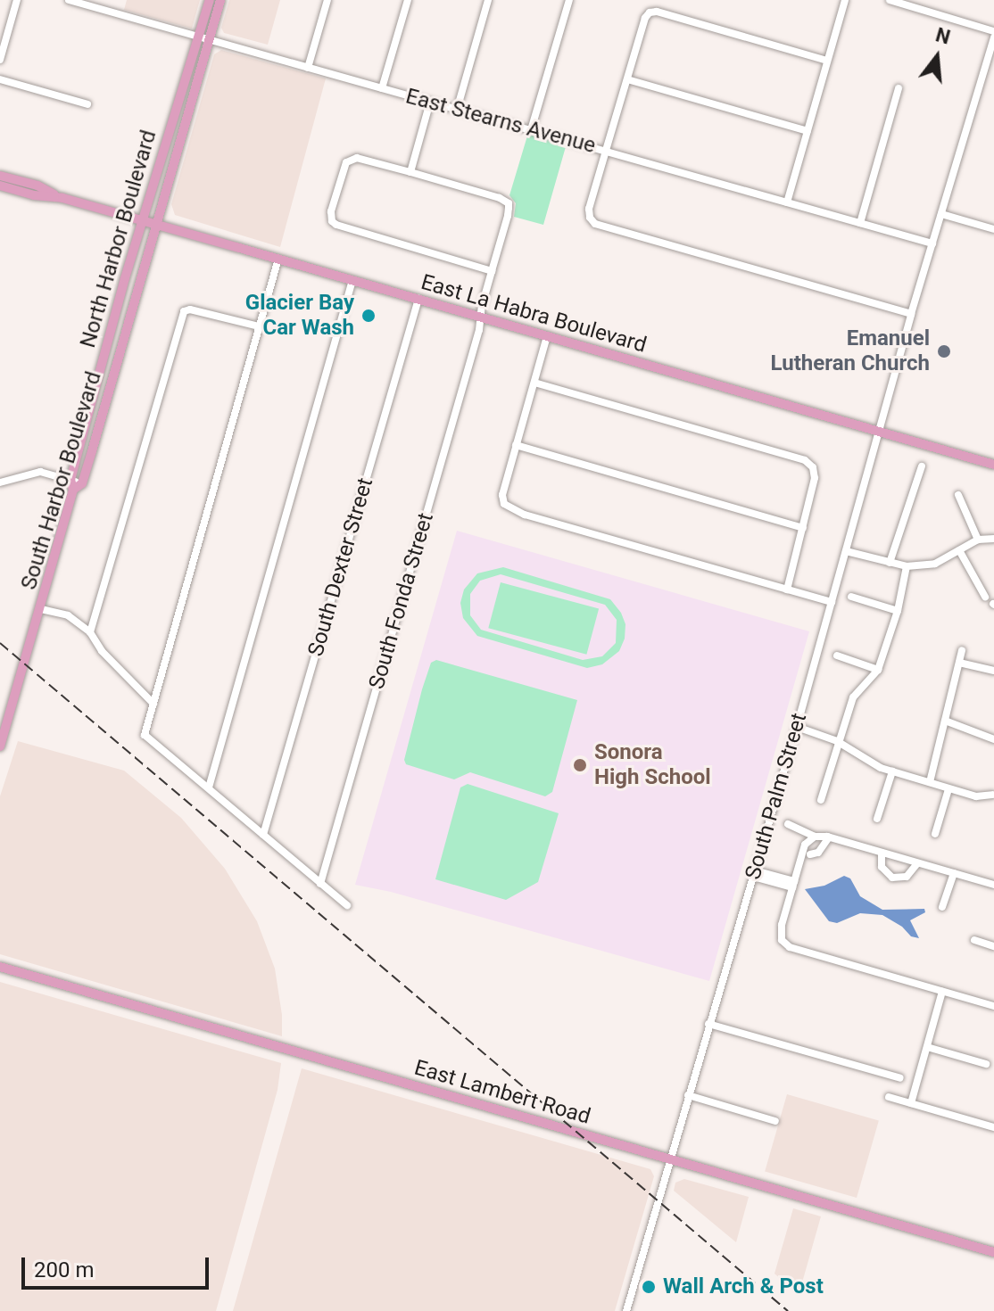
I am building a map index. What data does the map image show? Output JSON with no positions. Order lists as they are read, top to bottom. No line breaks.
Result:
{"streets":{"main road":["North Harbor Boulevard","East La Habra Boulevard","South Harbor Boulevard","East Lambert Road"],"street":["East Stearns Avenue","South Dexter Street","South Fonda Street","South Palm Street"]},"crossings":[["East Stearns Avenue","North Harbor Boulevard"],["East Stearns Avenue","South Palm Street"],["North Harbor Boulevard","East La Habra Boulevard"],["North Harbor Boulevard","South Harbor Boulevard"],["East La Habra Boulevard","South Harbor Boulevard"],["East La Habra Boulevard","South Dexter Street"],["East La Habra Boulevard","South Fonda Street"],["East La Habra Boulevard","South Palm Street"],["South Palm Street","East Lambert Road"]],"places":["Glacier Bay Car Wash","Emanuel Lutheran Church","Sonora High School","Wall Arch & Post"],"scale_bar":"200 m","north":"top"}
